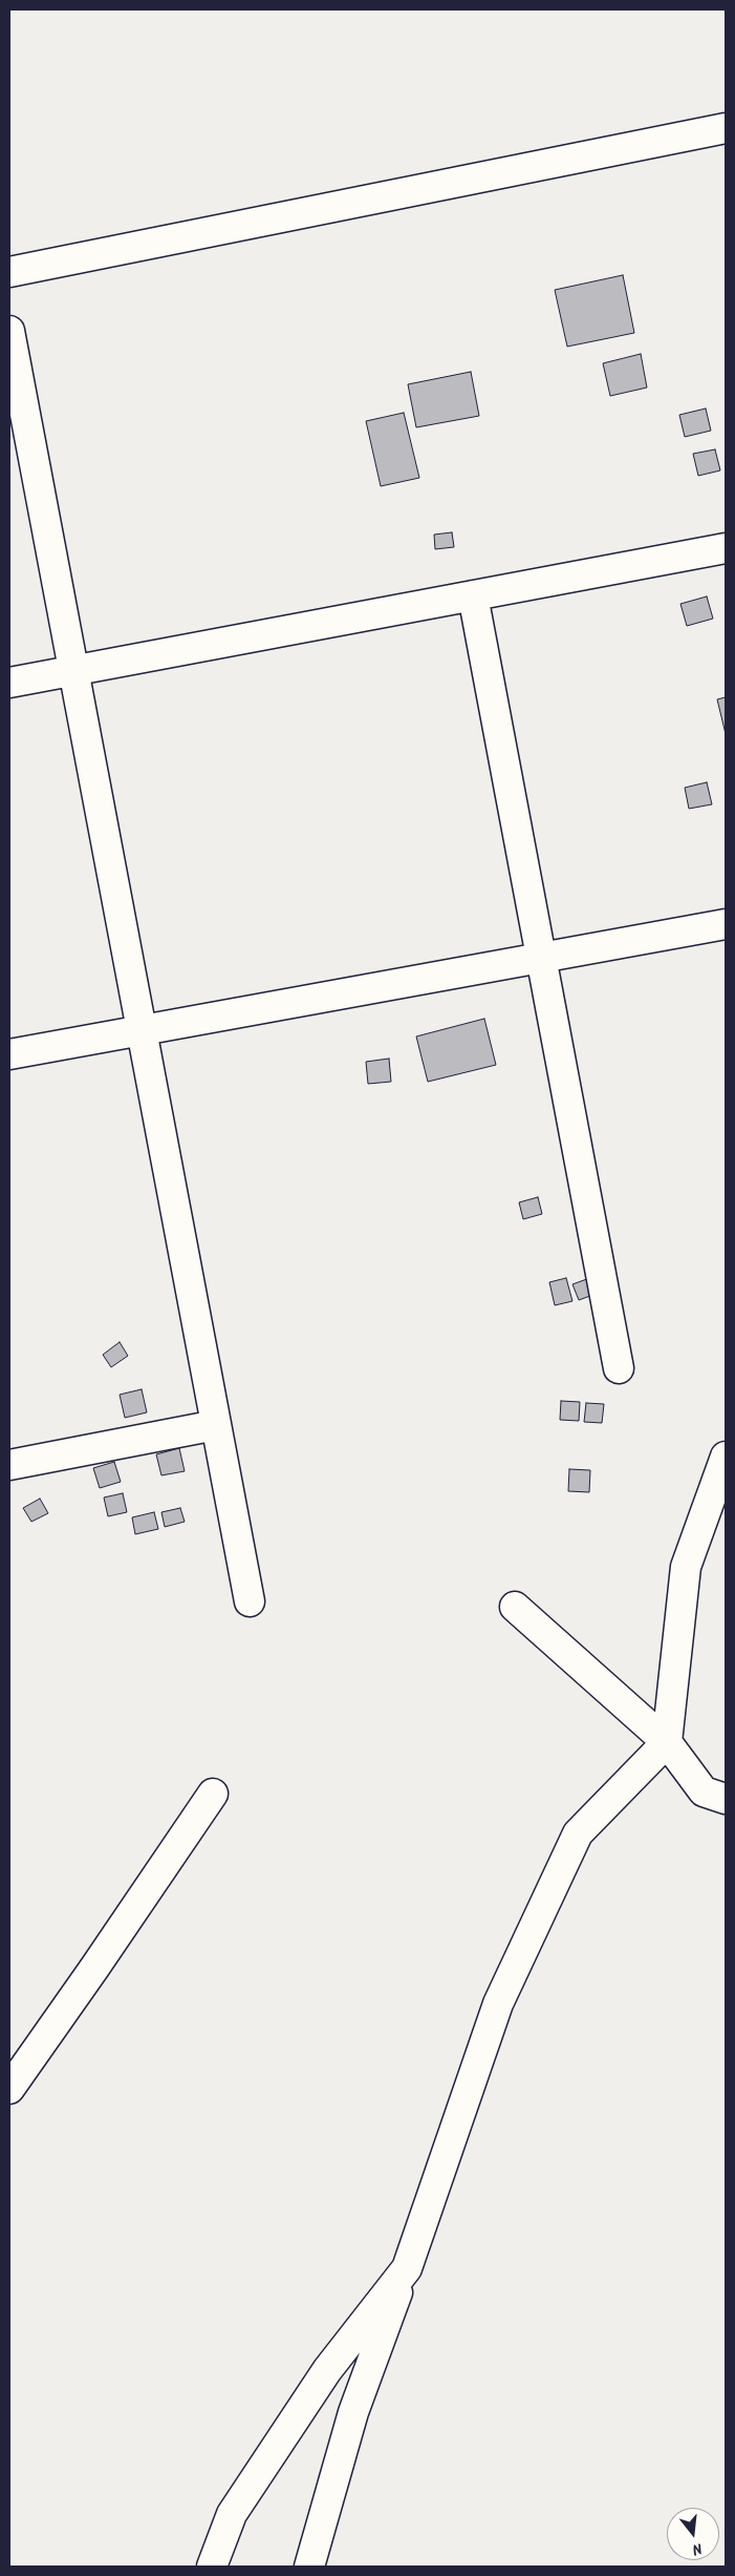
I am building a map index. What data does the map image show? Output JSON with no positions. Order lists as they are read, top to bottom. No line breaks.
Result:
{"north":"bottom"}
